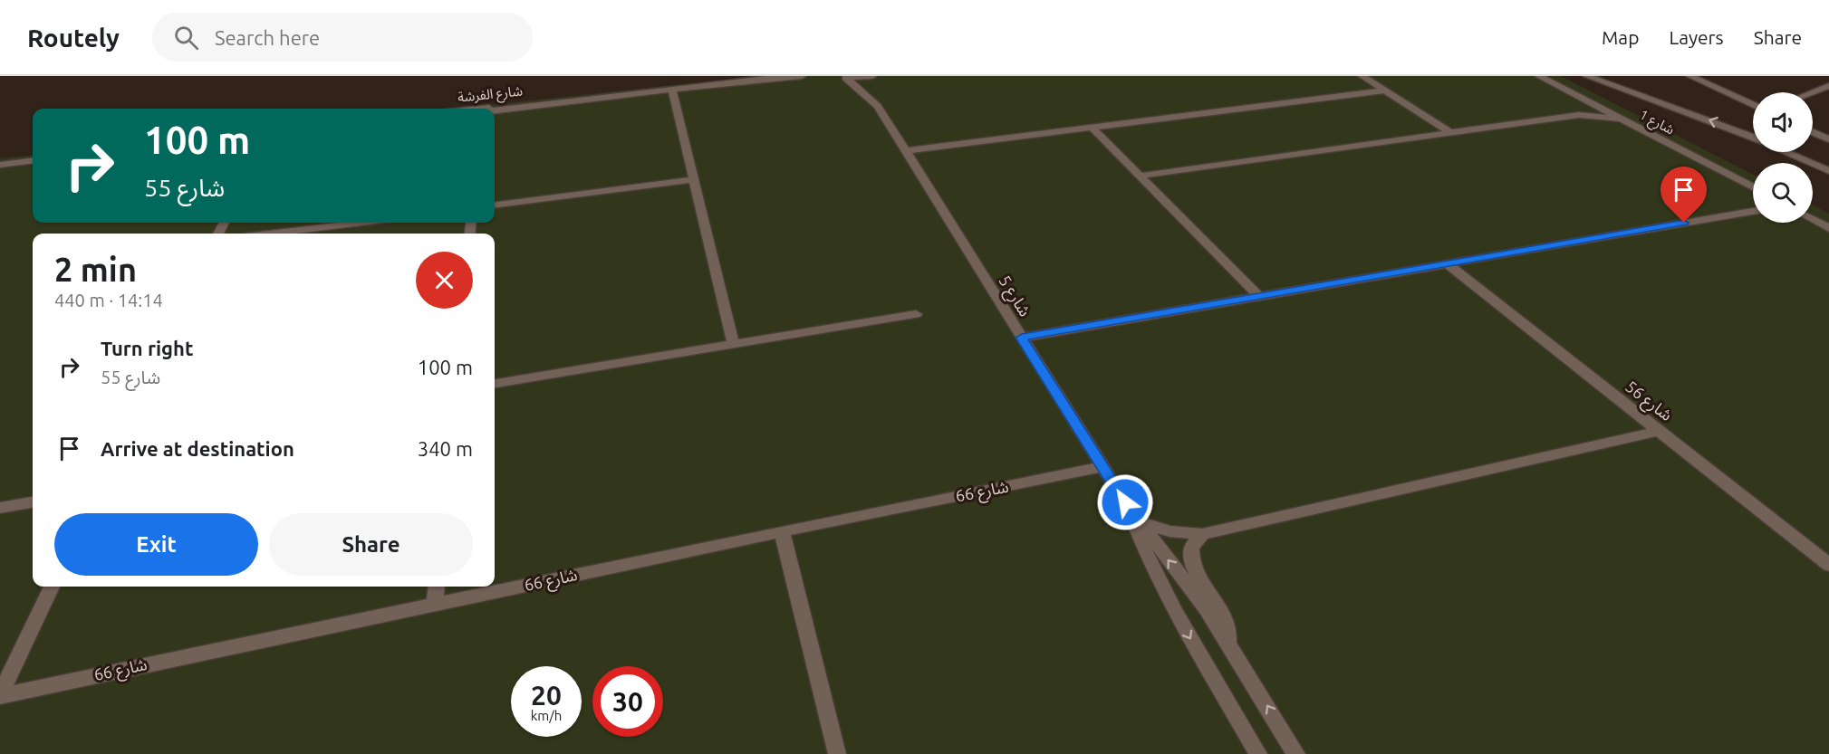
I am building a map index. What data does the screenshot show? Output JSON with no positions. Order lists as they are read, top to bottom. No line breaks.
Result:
{"streets":{"street":["شارع الفرشة","شارع 1","شارع 5","شارع 56","شارع 66"]},"crossings":[["شارع 5","شارع 66"]],"page":{"header":"Routely","search":"Search here","nav":["Map","Layers","Share"],"turn":["100 m","شارع 55"],"heading":["2 min","440 m · 14:14"],"list":[{"name":"Turn right","note":"شارع 55","value":"100 m"},{"name":"Arrive at destination","value":"340 m"}],"buttons":["Exit","Share"],"speed":"20 km/h","limit":"30"}}
